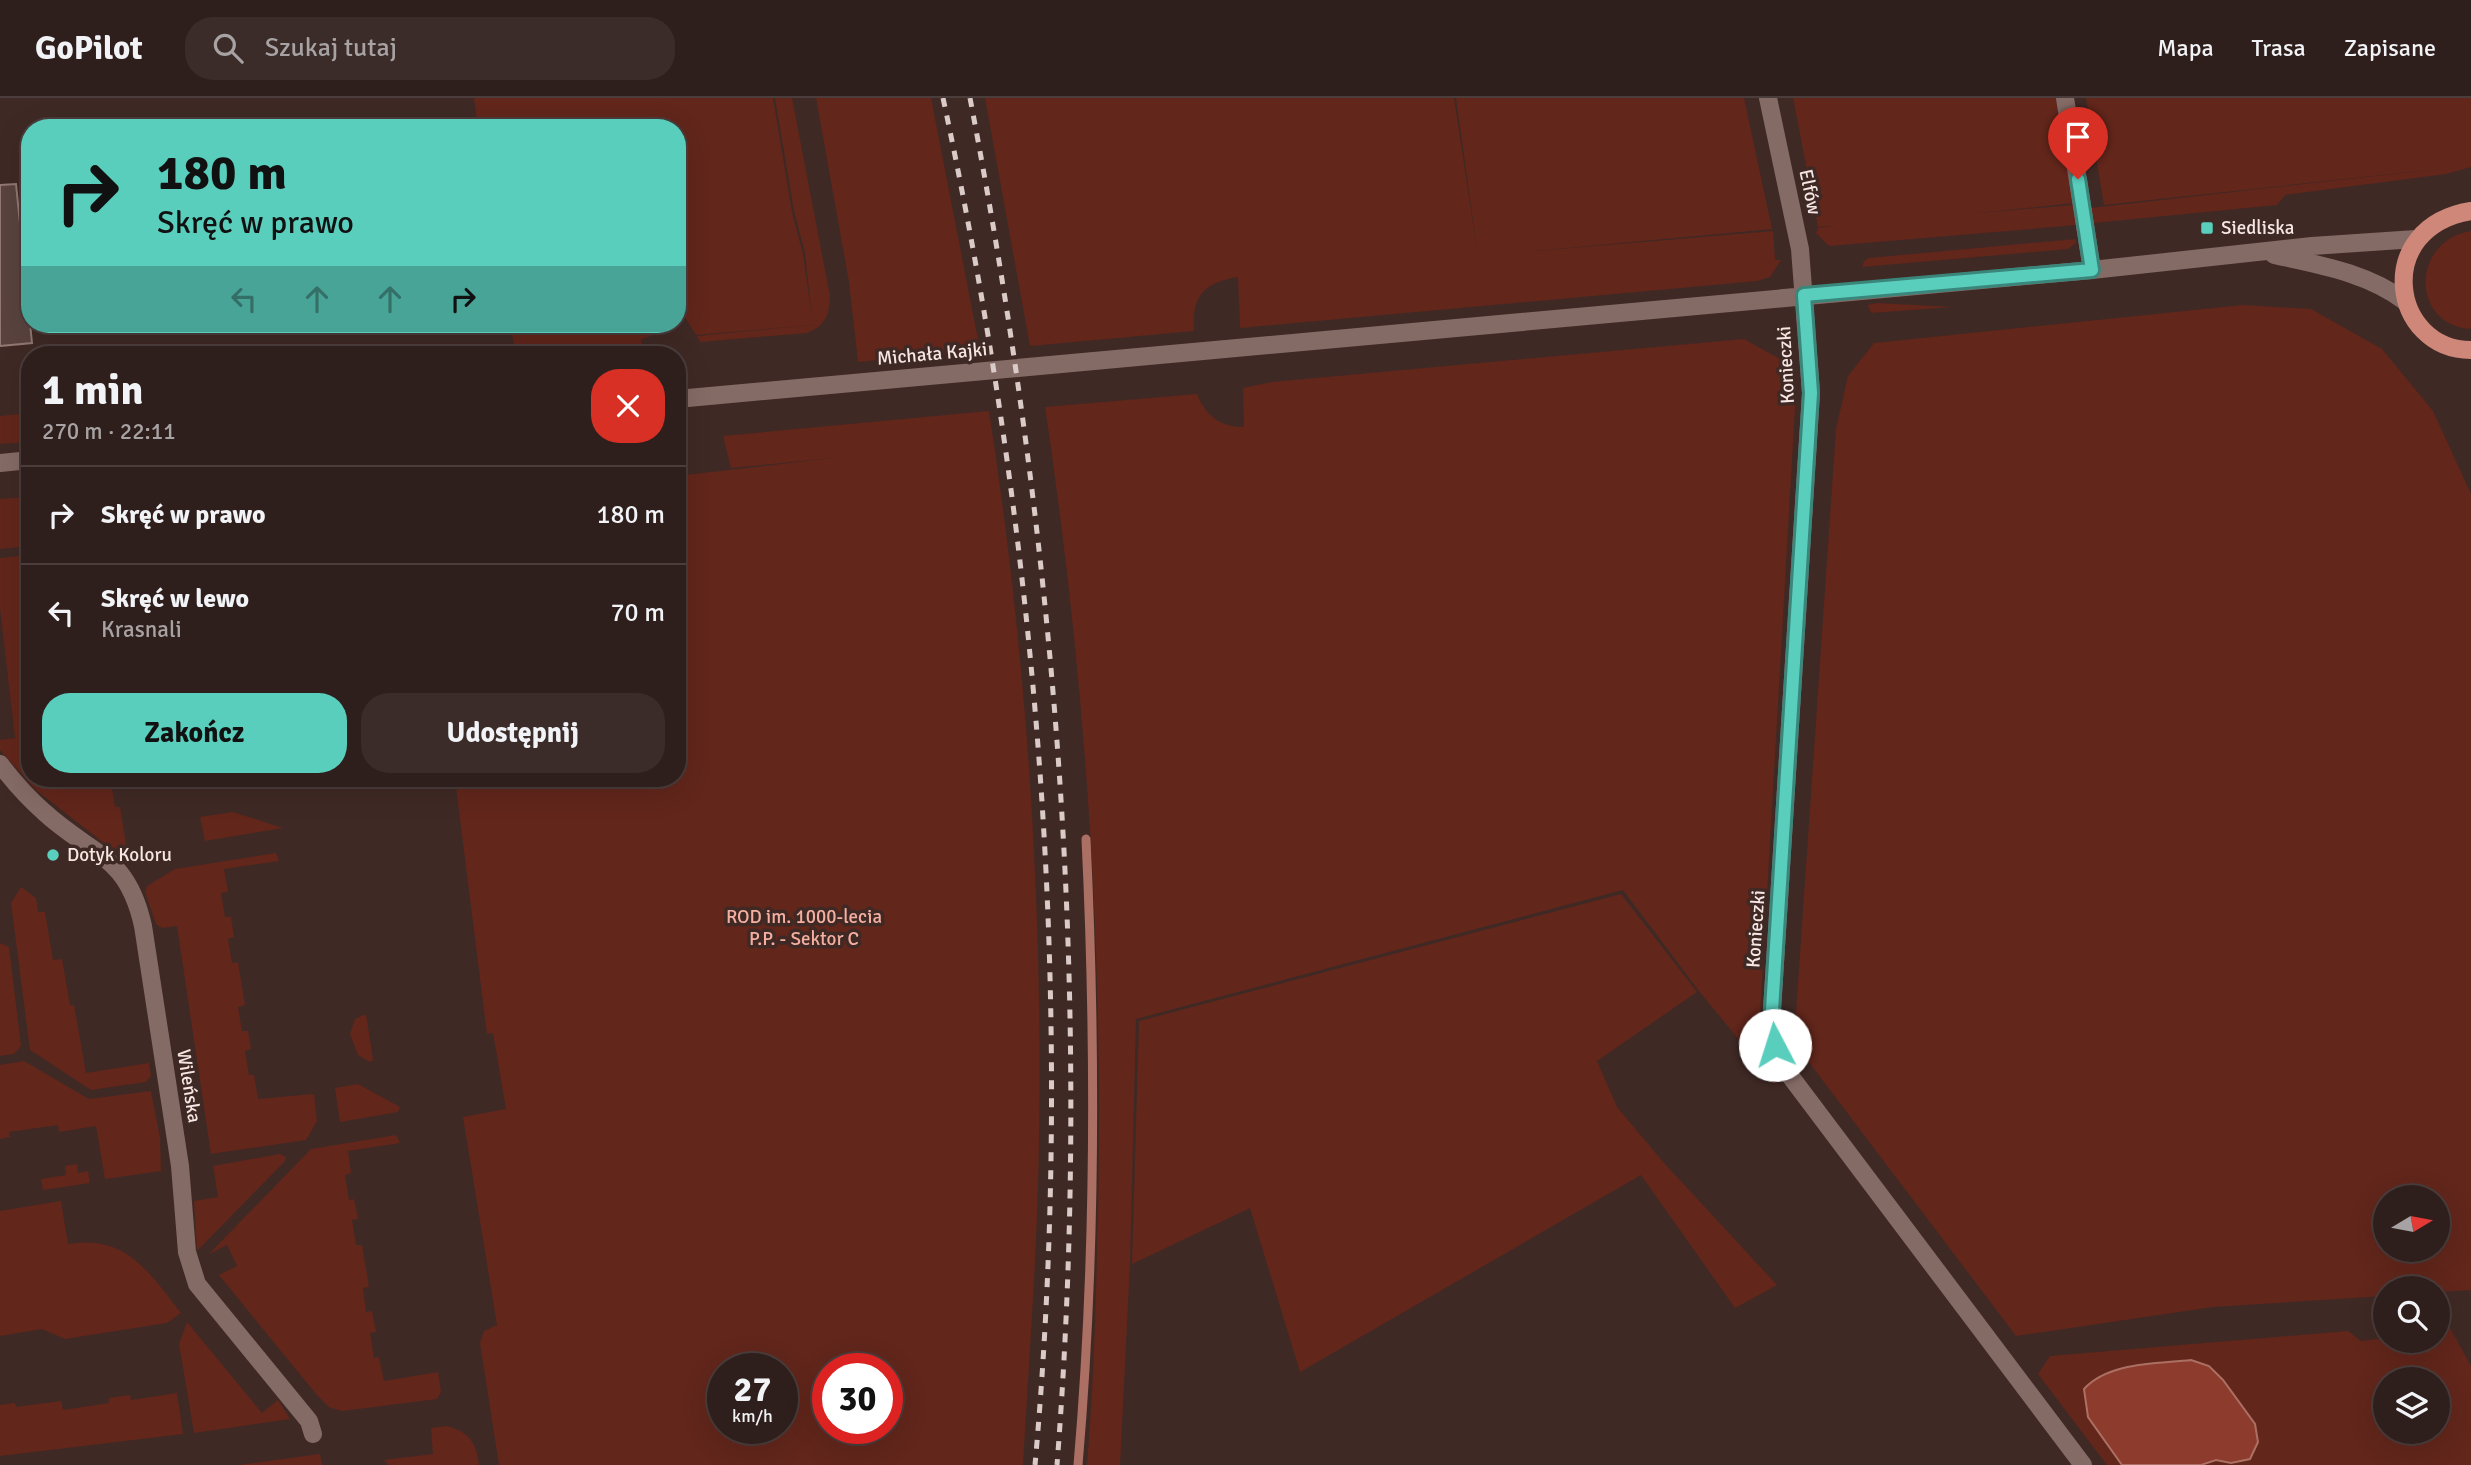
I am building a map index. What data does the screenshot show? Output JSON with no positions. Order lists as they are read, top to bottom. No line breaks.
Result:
{"streets":{"street":["Elfów","Michała Kajki","Konieczki","Wileńska"]},"crossings":[["Elfów","Michała Kajki"],["Elfów","Konieczki"],["Michała Kajki","Konieczki"]],"parks":["ROD im. 1000-lecia P.P. - Sektor C"],"places":{"transit":["Siedliska"],"other":["Dotyk Koloru"]},"north":"right","page":{"header":"GoPilot","search":"Szukaj tutaj","nav":["Mapa","Trasa","Zapisane"],"turn":["180 m","Skręć w prawo"],"heading":["1 min","270 m · 22:11"],"list":[{"name":"Skręć w prawo","value":"180 m"},{"name":"Skręć w lewo","note":"Krasnali","value":"70 m"}],"buttons":["Zakończ","Udostępnij"],"speed":"27 km/h","limit":"30"}}
